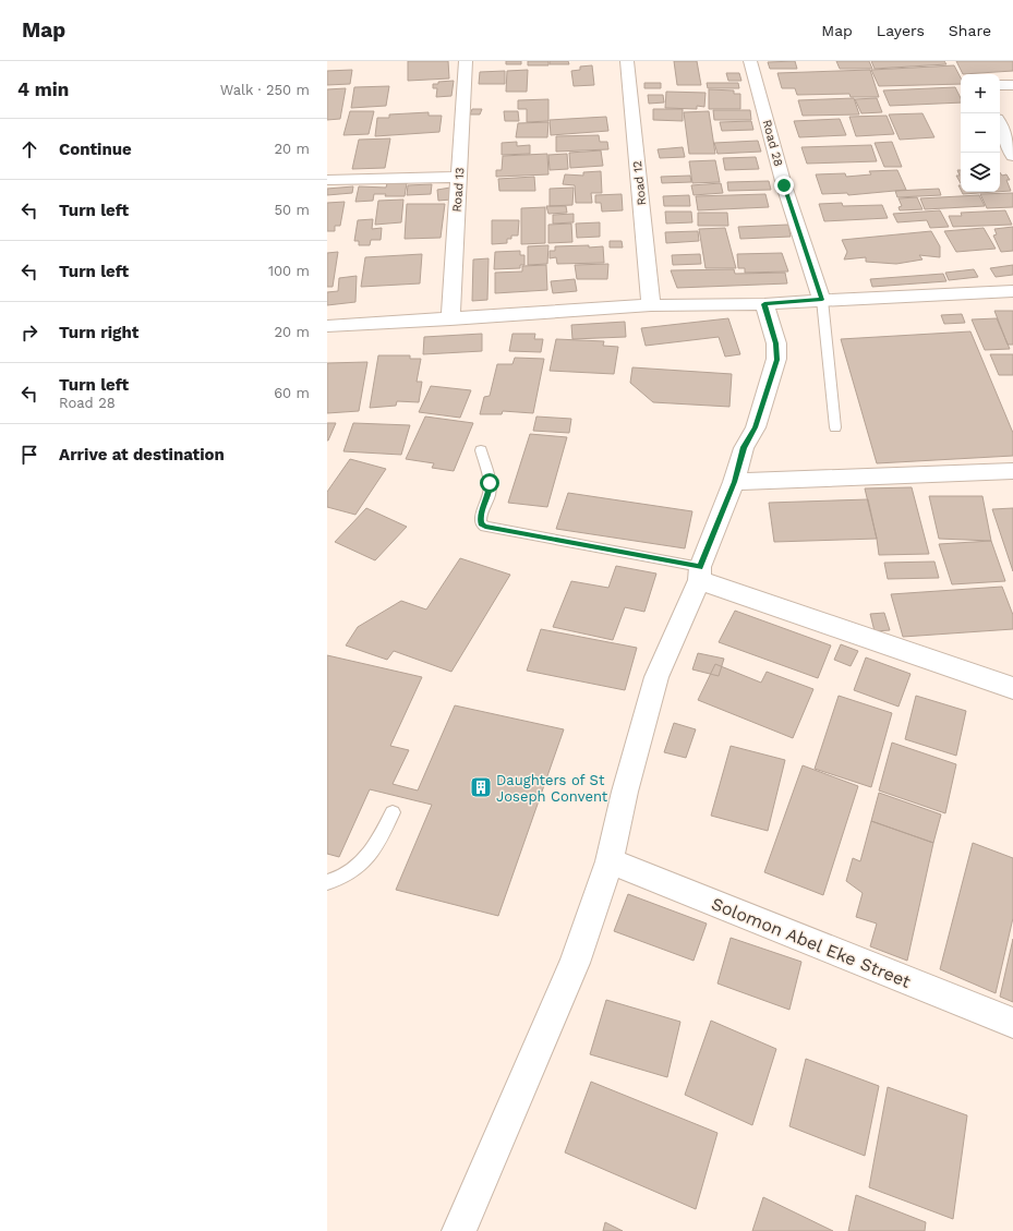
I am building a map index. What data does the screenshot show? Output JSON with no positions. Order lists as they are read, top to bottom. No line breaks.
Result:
{"streets":{"street":["Road 28","Road 12","Road 13","Solomon Abel Eke Street"]},"places":{"building":["Daughters of St Joseph Convent"]},"page":{"header":"Map","nav":["Map","Layers","Share"],"heading":["4 min","Walk · 250 m"],"map_buttons":["+","−"],"list":[["Continue","20 m"],["Turn left","50 m"],["Turn left","100 m"],["Turn right","20 m"],["Turn left","Road 28","60 m"],"Arrive at destination"]}}
